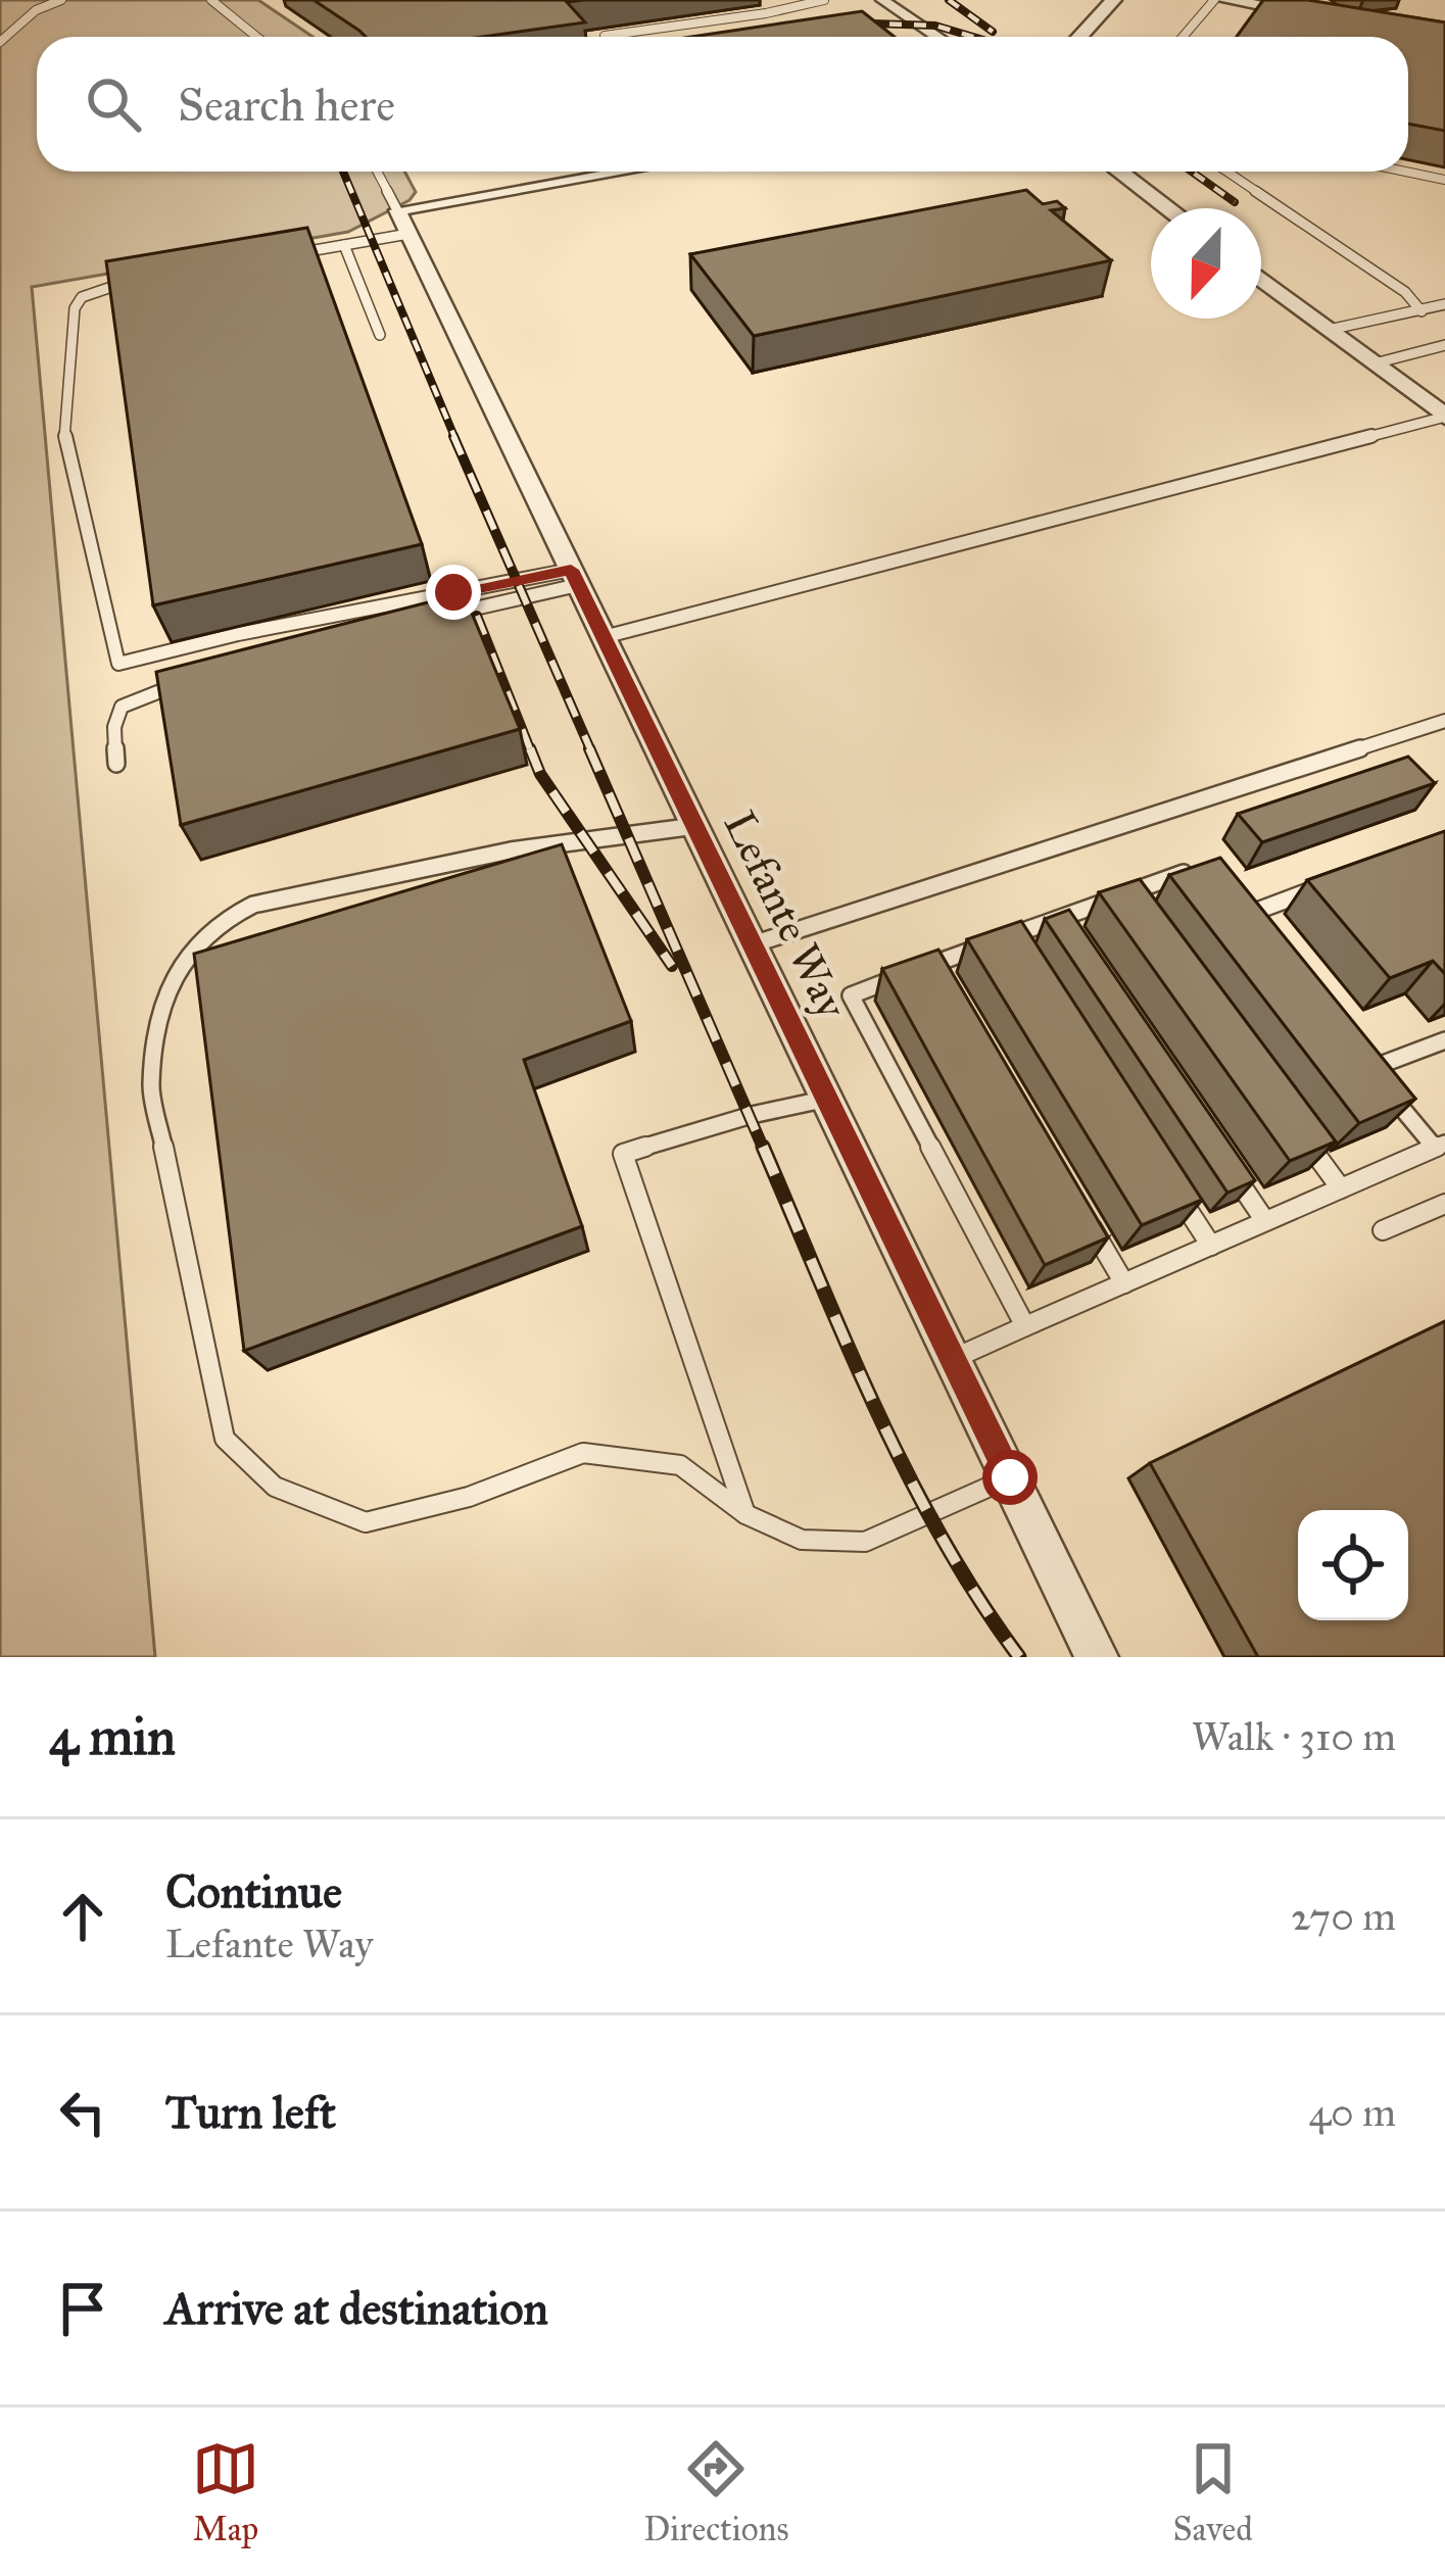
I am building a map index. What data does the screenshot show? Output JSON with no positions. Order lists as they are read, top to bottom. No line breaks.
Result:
{"streets":{"street":["Lefante Way"]},"north":"bottom","page":{"search":"Search here","heading":["4 min","Walk · 310 m"],"list":[["Continue","Lefante Way","270 m"],["Turn left","40 m"],"Arrive at destination"],"nav":["Map","Directions","Saved"]}}
